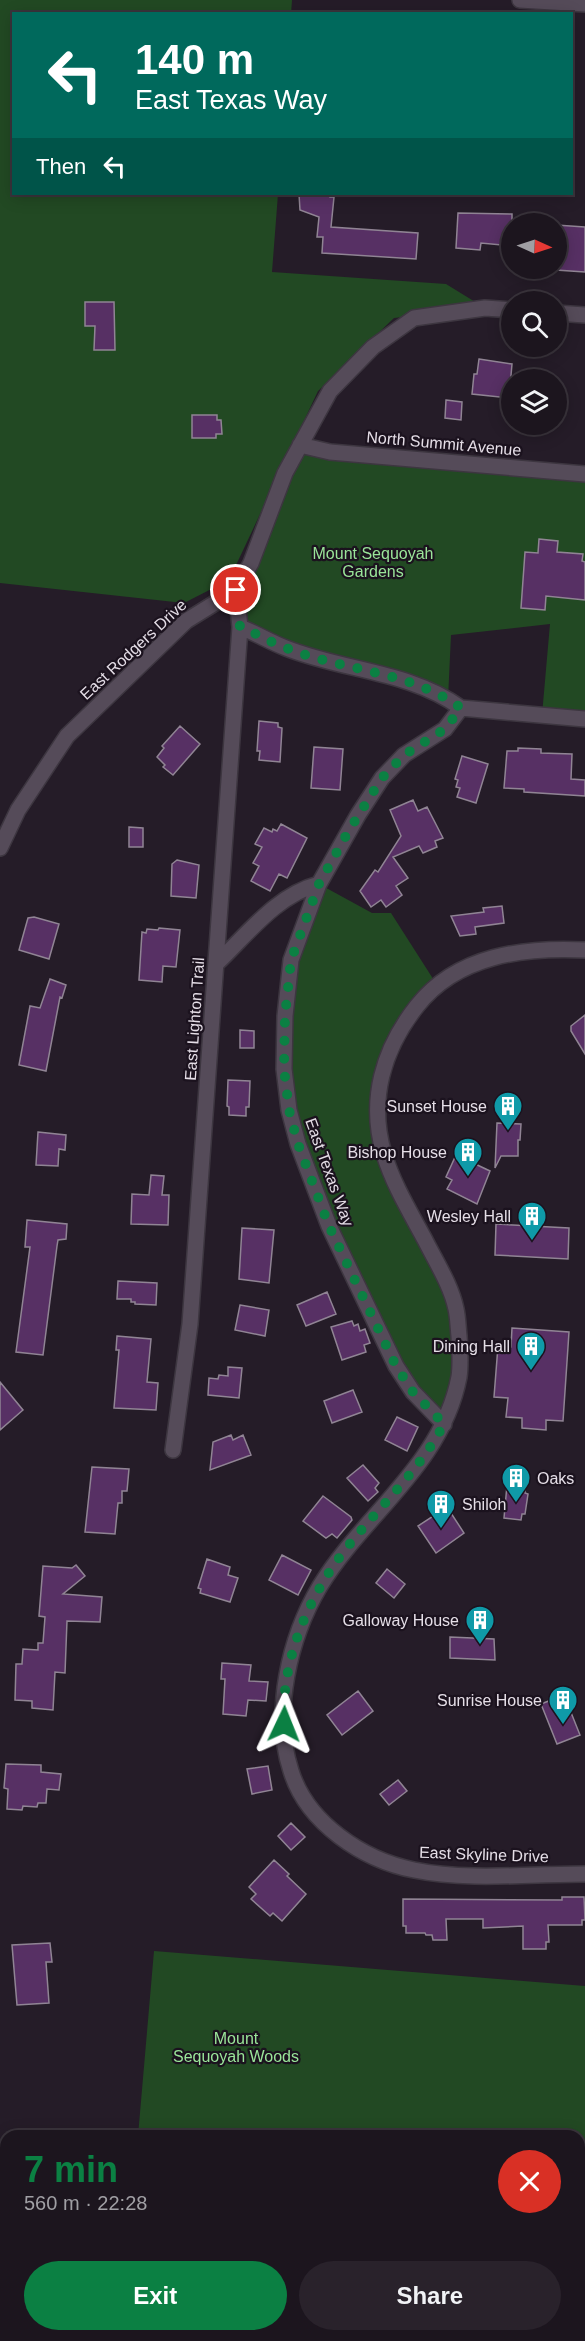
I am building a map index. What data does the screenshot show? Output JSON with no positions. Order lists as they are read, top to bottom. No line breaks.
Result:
{"streets":{"street":["North Summit Avenue","East Rodgers Drive","East Lighton Trail","East Texas Way","East Skyline Drive"]},"crossings":[["North Summit Avenue","East Rodgers Drive"],["East Rodgers Drive","East Lighton Trail"],["East Texas Way","East Skyline Drive"]],"parks":["Mount Sequoyah Gardens","Mount Sequoyah Woods"],"places":{"building":["Sunset House","Bishop House","Wesley Hall","Dining Hall","Oaks","Shiloh","Galloway House","Sunrise House"]},"north":"right","page":{"turn":["140 m","East Texas Way"],"then":"Then","heading":["7 min","560 m · 22:28"],"buttons":["Exit","Share"]}}
